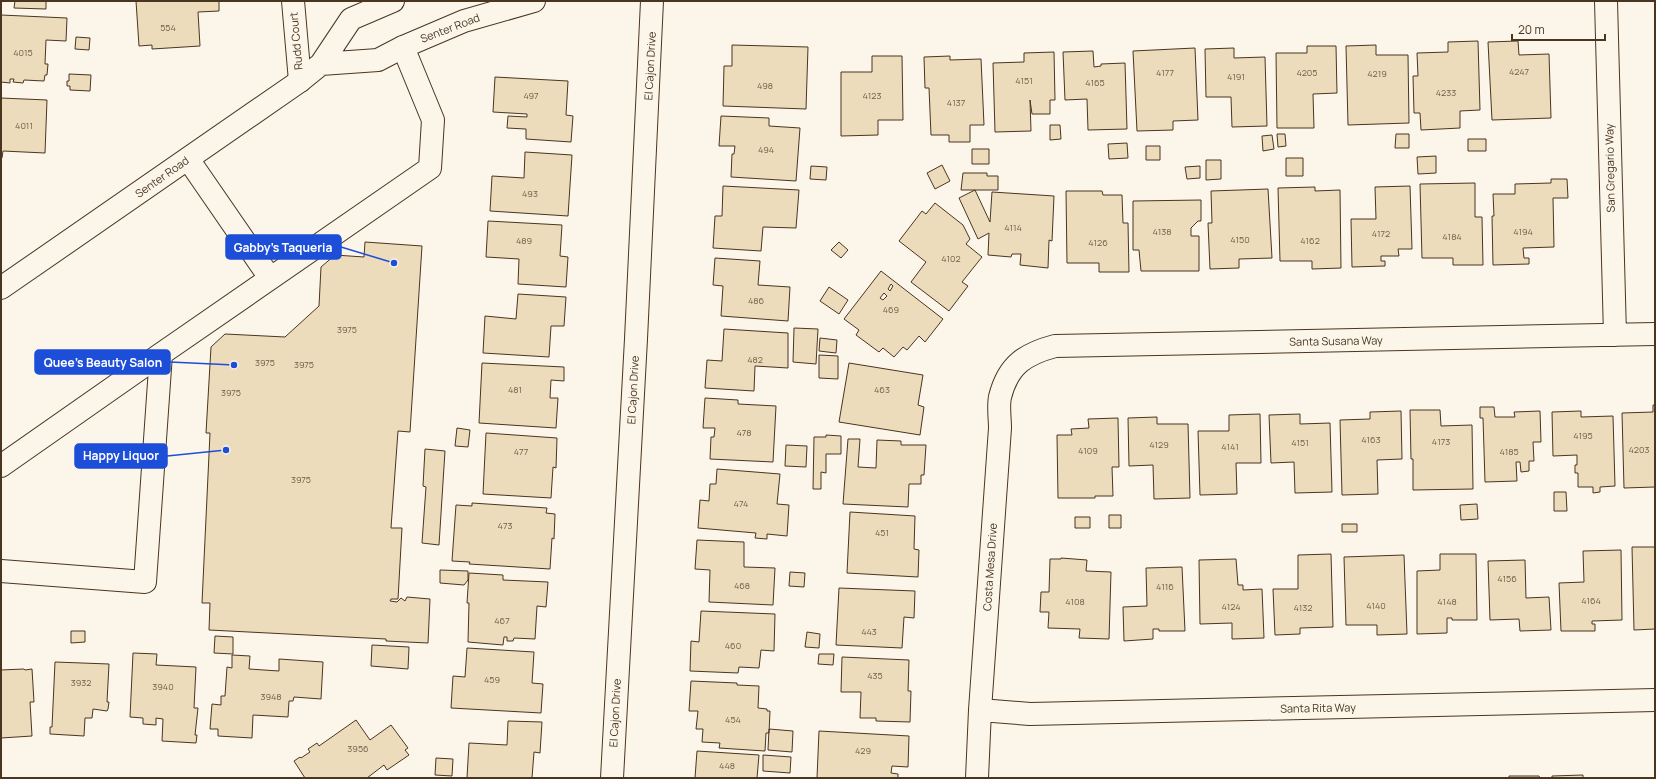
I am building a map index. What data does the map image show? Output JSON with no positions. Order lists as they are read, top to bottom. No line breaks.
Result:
{"streets":{"street":["Senter Road","Rudd Court","El Cajon Drive","San Gregario Way","Santa Susana Way","Costa Mesa Drive","Santa Rita Way"]},"crossings":[["Senter Road","Rudd Court"],["San Gregario Way","Santa Susana Way"],["Santa Susana Way","Costa Mesa Drive"],["Costa Mesa Drive","Santa Rita Way"]],"places":["Gabby's Taqueria","Quee’s Beauty Salon","Happy Liquor"],"house_numbers":["554","4015","4247","4177","4205","4219","4191","4151","4165","498","4233","497","4123","4137","4011","494","493","4114","4138","4194","4172","4184","4150","489","4162","4126","4102","486","469","3975","482","3975","3975","481","463","3975","478","4195","4163","4173","4151","4129","4141","4203","4109","477","4185","3975","474","473","451","4156","468","4116","4164","4108","4148","4140","4124","4132","467","443","460","435","459","3932","3940","3948","454","3956","429","448"],"scale_bar":"20 m"}
